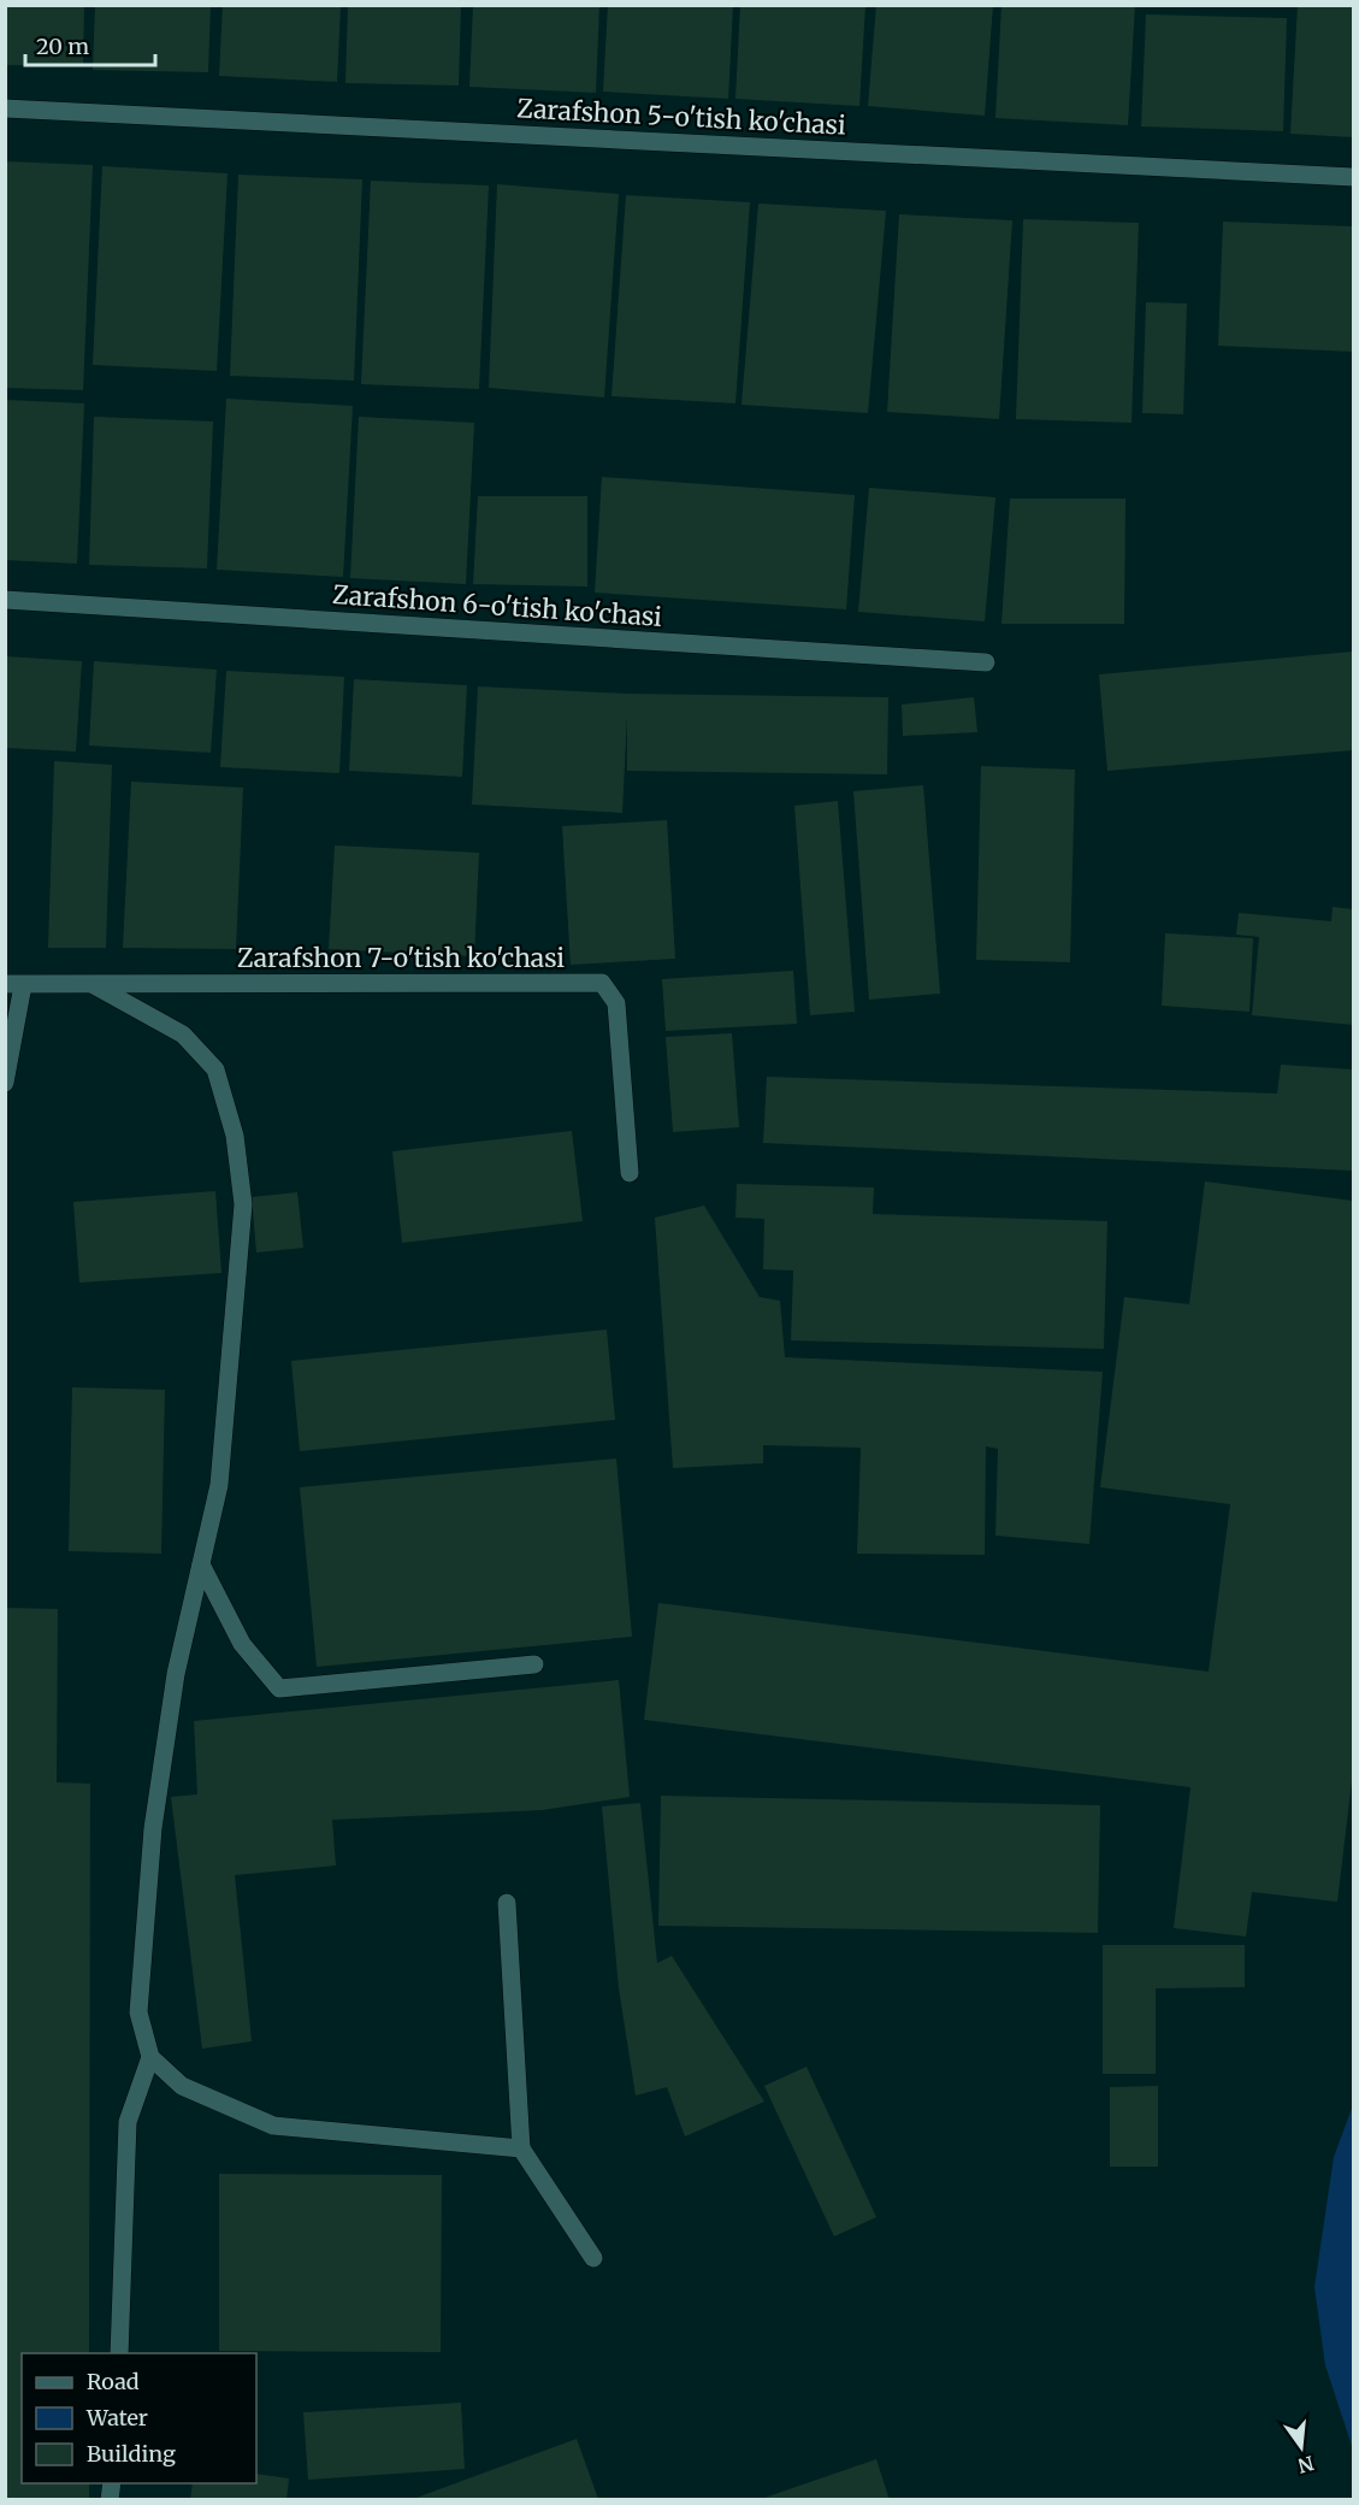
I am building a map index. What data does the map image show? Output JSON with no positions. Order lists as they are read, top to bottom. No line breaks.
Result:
{"streets":{"street":["Zarafshon 5-o'tish ko'chasi","Zarafshon 6-o'tish ko'chasi","Zarafshon 7-o'tish ko'chasi"]},"legend":["Road","Water","Building"],"scale_bar":"20 m","north":"bottom"}
